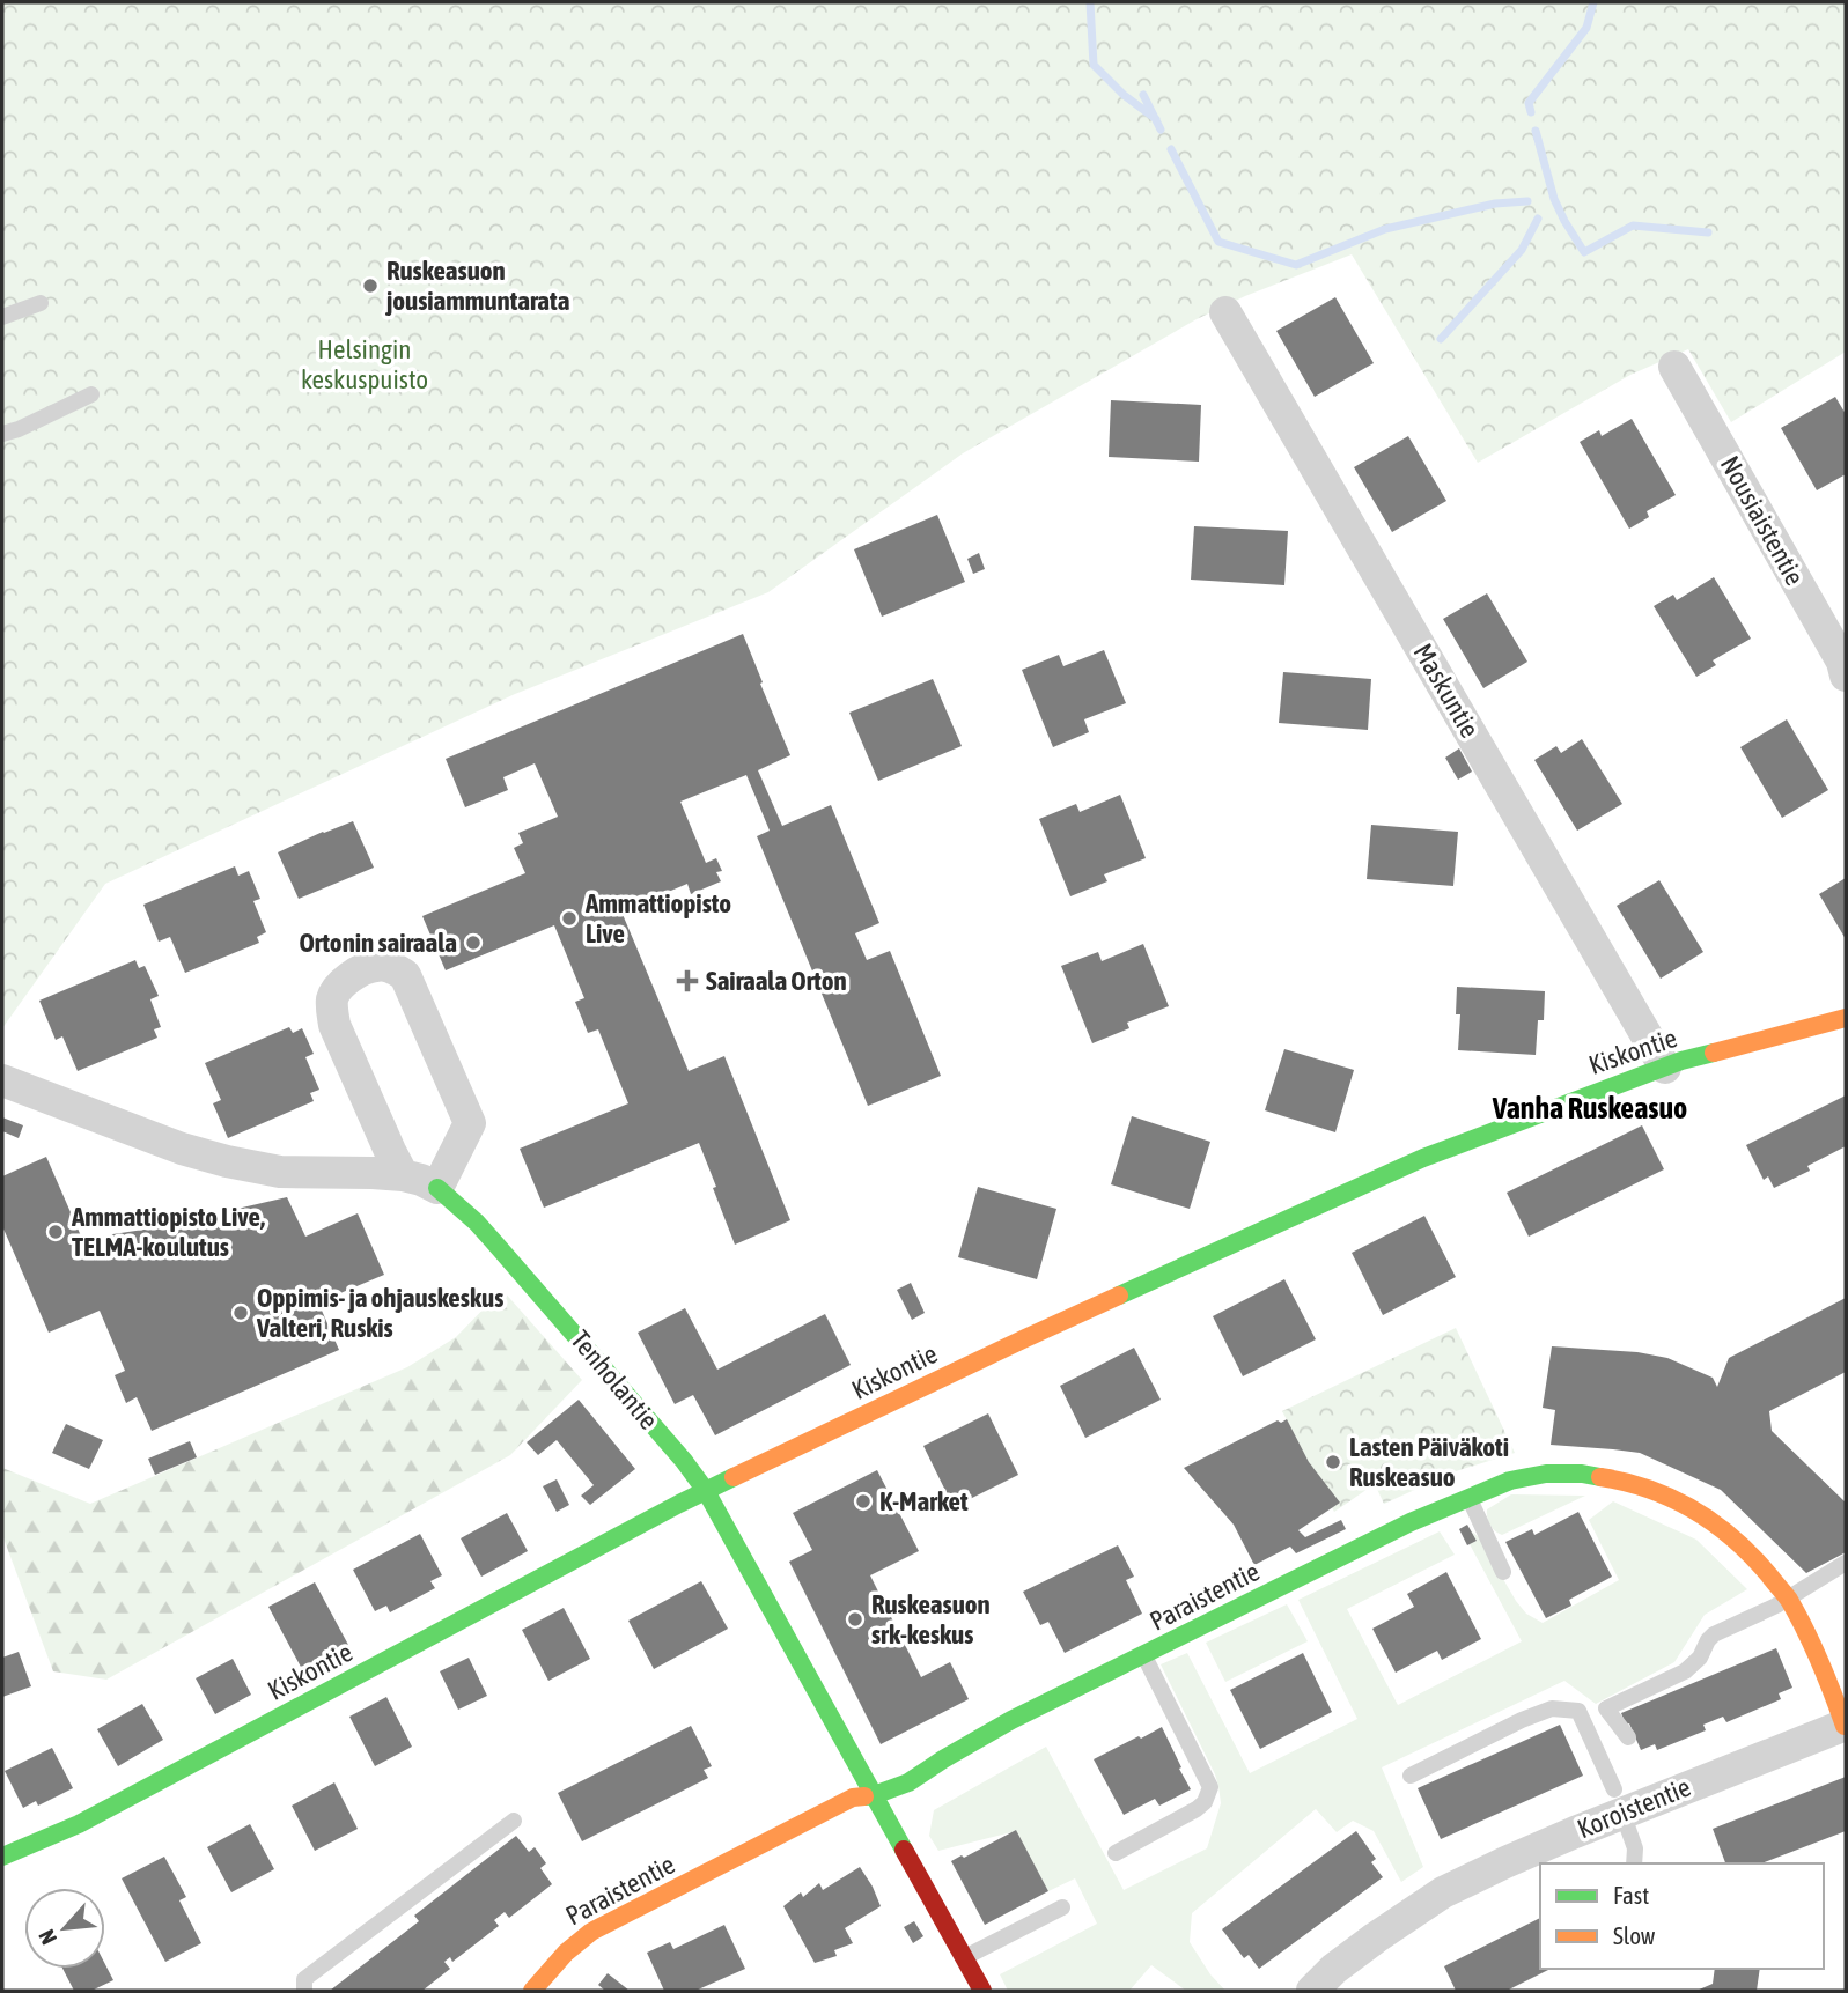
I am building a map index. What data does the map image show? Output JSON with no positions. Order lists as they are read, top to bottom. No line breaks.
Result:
{"streets":{"street":["Nousiaistentie","Maskuntie","Kiskontie","Tenholantie","Paraistentie","Koroistentie"]},"crossings":[["Maskuntie","Kiskontie"],["Kiskontie","Tenholantie"],["Tenholantie","Paraistentie"],["Paraistentie","Koroistentie"]],"districts":["Vanha Ruskeasuo"],"parks":["Helsingin keskuspuisto"],"places":{"other":["Ruskeasuon jousiammuntarata","Ammattiopisto Live","Ortonin sairaala","Ammattiopisto Live, TELMA-koulutus","Oppimis- ja ohjauskeskus Valteri, Ruskis","Lasten Päiväkoti Ruskeasuo","K-Market","Ruskeasuon srk-keskus"],"health":["Sairaala Orton"]},"legend":["Fast","Slow"],"north":"bottom left"}
